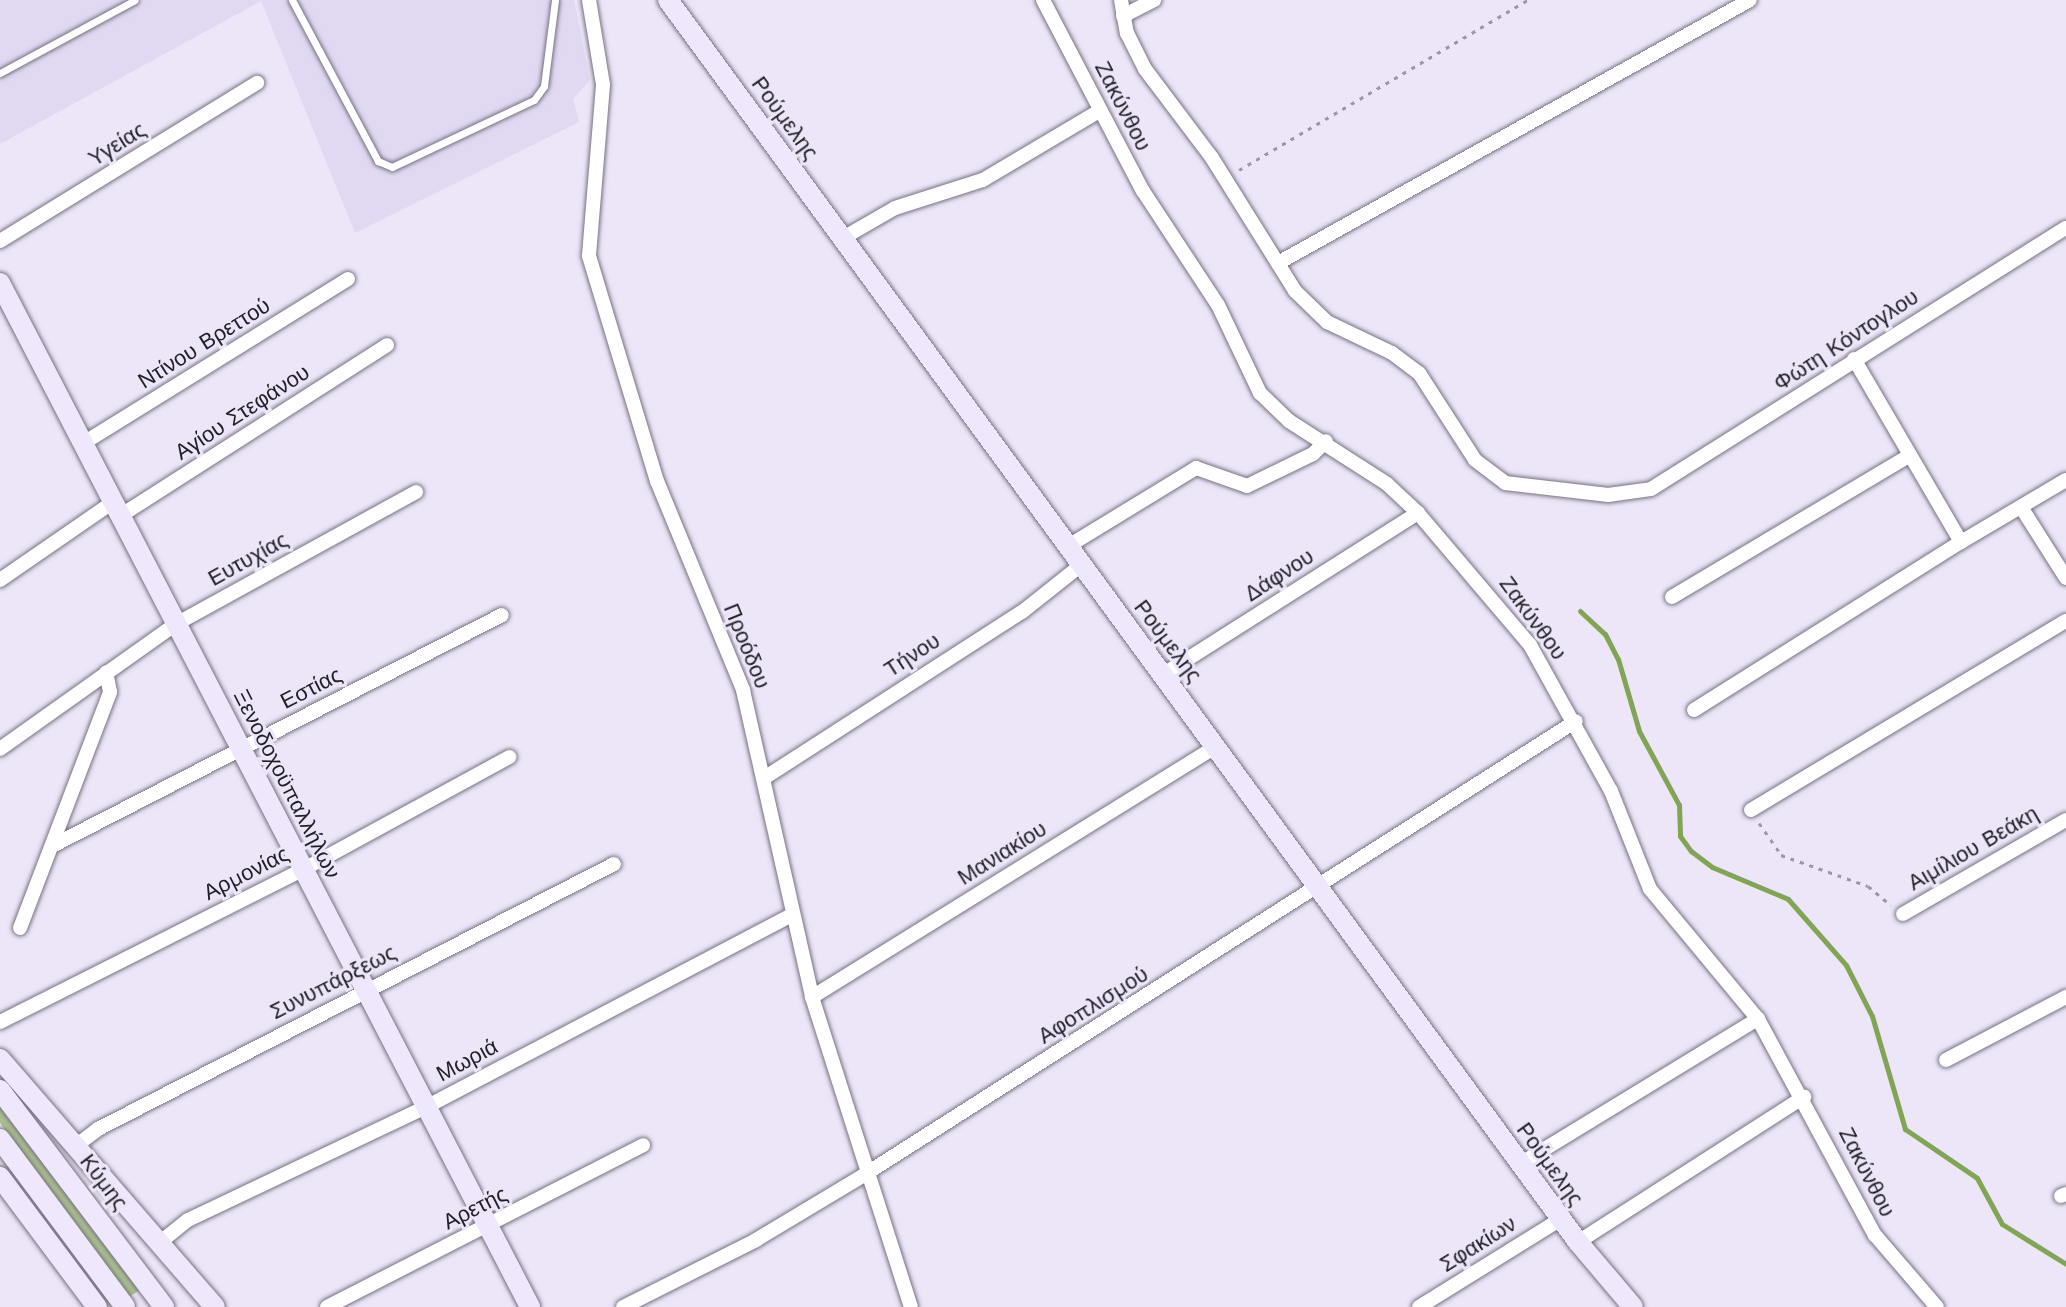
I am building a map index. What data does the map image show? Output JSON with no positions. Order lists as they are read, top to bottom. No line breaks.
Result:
{"streets":{"street":["Ζακύνθου","Ρούμελης","Υγείας","Φώτη Κόντογλου","Ντίνου Βρεττού","Αγίου Στεφάνου","Ευτυχίας","Δάφνου","Προόδου","Τήνου","Εστίας","Ξενοδοχοϋπαλλήλων","Αιμίλιου Βεάκη","Μανιακίου","Αρμονίας","Συνυπάρξεως","Αφοπλισμού","Μωριά","Κύμης","Αρετής","Σφακίων"]},"crossings":[["Ζακύνθου","Δάφνου"],["Ζακύνθου","Αφοπλισμού"],["Ρούμελης","Δάφνου"],["Ρούμελης","Τήνου"],["Ρούμελης","Μανιακίου"],["Ρούμελης","Αφοπλισμού"],["Ρούμελης","Σφακίων"],["Ντίνου Βρεττού","Ξενοδοχοϋπαλλήλων"],["Αγίου Στεφάνου","Ξενοδοχοϋπαλλήλων"],["Ευτυχίας","Ξενοδοχοϋπαλλήλων"],["Προόδου","Τήνου"],["Προόδου","Μανιακίου"],["Προόδου","Αφοπλισμού"],["Προόδου","Μωριά"],["Εστίας","Ξενοδοχοϋπαλλήλων"],["Ξενοδοχοϋπαλλήλων","Αρμονίας"],["Ξενοδοχοϋπαλλήλων","Συνυπάρξεως"],["Ξενοδοχοϋπαλλήλων","Μωριά"],["Ξενοδοχοϋπαλλήλων","Αρετής"]]}
